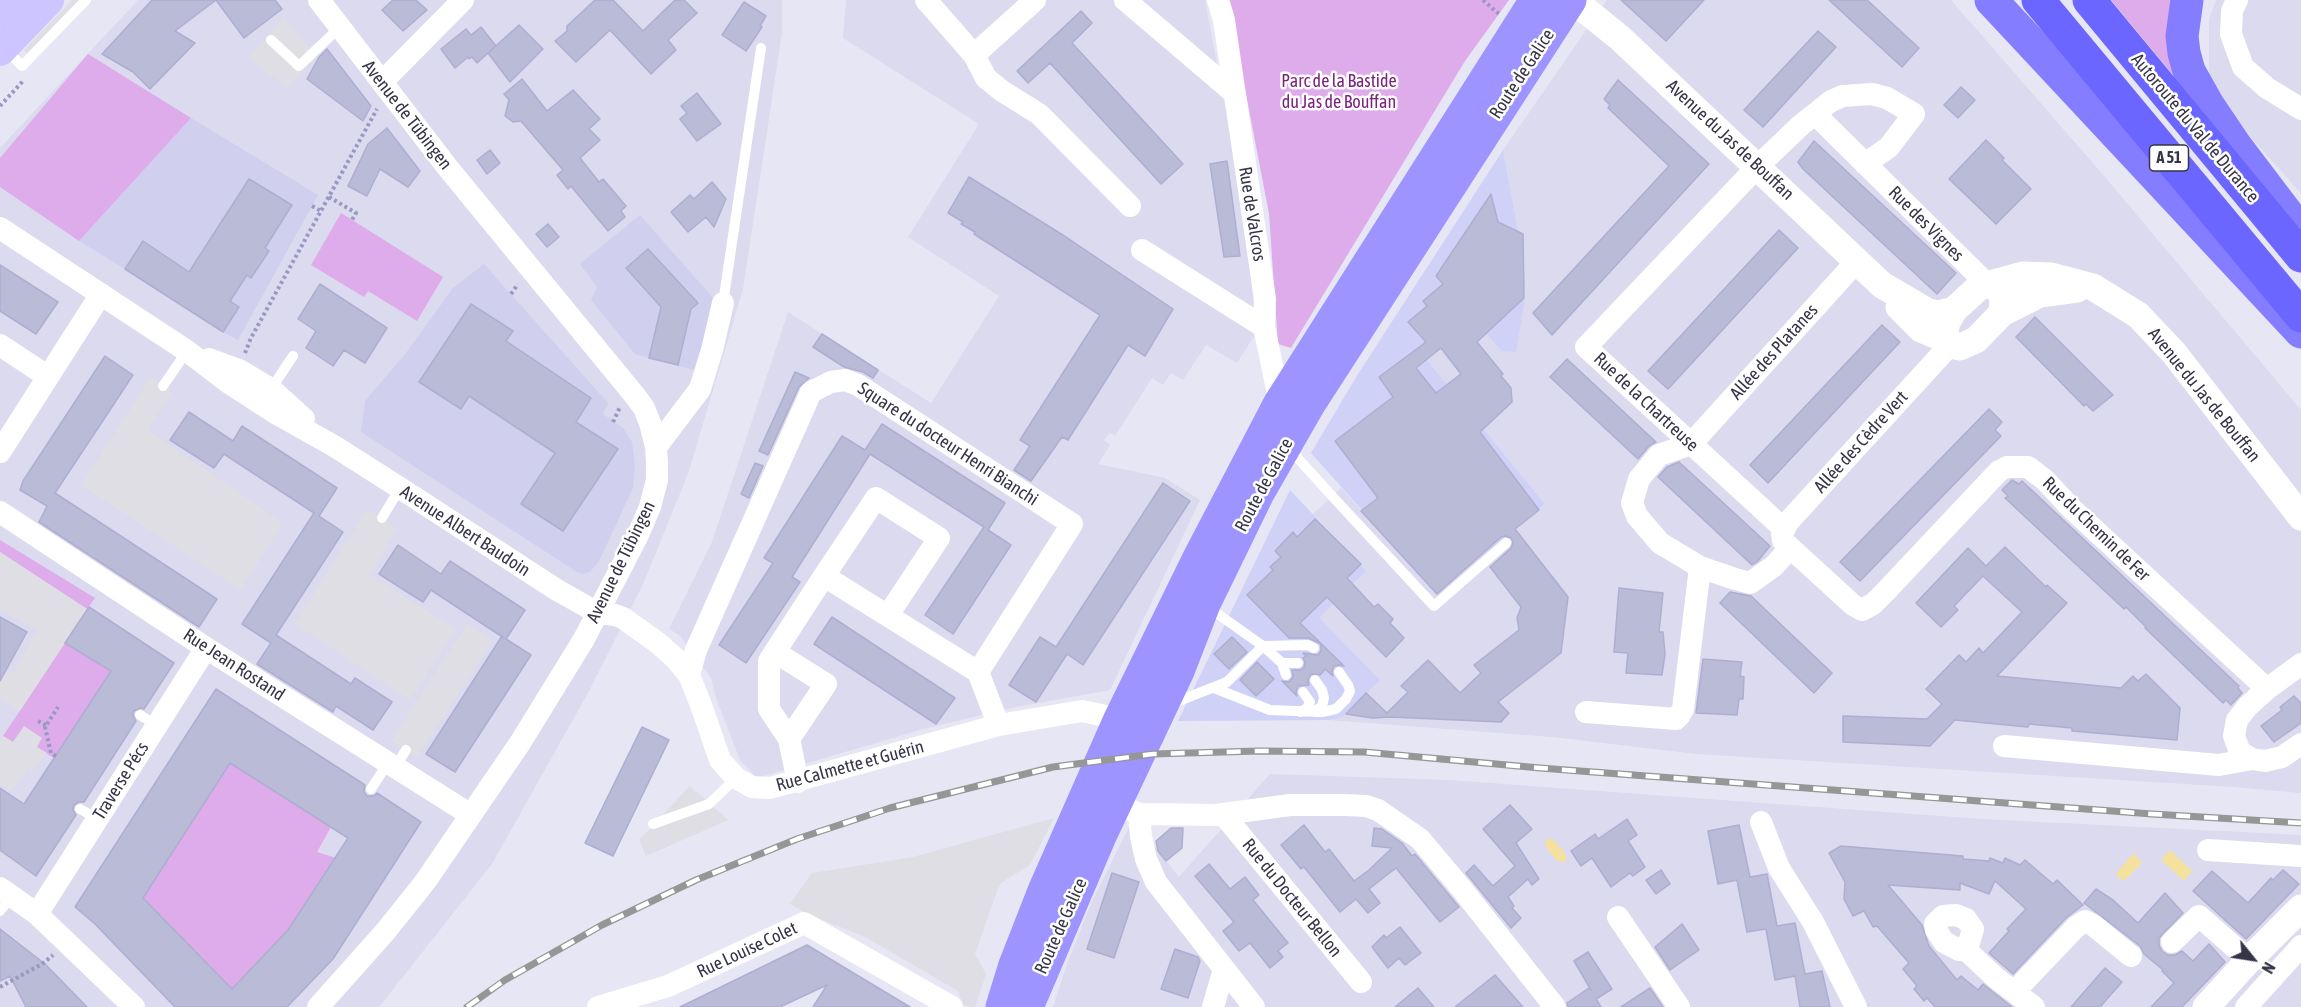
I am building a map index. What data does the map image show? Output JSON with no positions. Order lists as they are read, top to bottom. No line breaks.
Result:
{"streets":{"highway":["Autoroute du Val de Durance","A 51"],"main road":["Route de Galice"],"street":["Avenue de Tübingen","Avenue du Jas de Bouffan","Rue de Valcros","Rue des Vignes","Allée des Platanes","Rue de la Chartreuse","Allée des Cèdre Vert","Square du docteur Henri Bianchi","Rue du Chemin de Fer","Avenue Albert Baudoin","Rue Jean Rostand","Rue Calmette et Guérin","Traverse Pécs","Rue du Docteur Bellon","Rue Louise Colet"]},"crossings":[["Route de Galice","Avenue du Jas de Bouffan"],["Route de Galice","Rue de Valcros"],["Route de Galice","Rue Calmette et Guérin"],["Avenue de Tübingen","Avenue Albert Baudoin"],["Avenue de Tübingen","Rue Jean Rostand"],["Avenue du Jas de Bouffan","Rue des Vignes"],["Avenue du Jas de Bouffan","Allée des Platanes"],["Avenue du Jas de Bouffan","Rue de la Chartreuse"],["Avenue du Jas de Bouffan","Allée des Cèdre Vert"],["Allée des Platanes","Rue de la Chartreuse"],["Rue de la Chartreuse","Allée des Cèdre Vert"],["Rue de la Chartreuse","Rue du Chemin de Fer"],["Allée des Cèdre Vert","Rue du Chemin de Fer"],["Rue Jean Rostand","Traverse Pécs"]],"parks":["Parc de la Bastide du Jas de Bouffan"],"north":"bottom right"}
